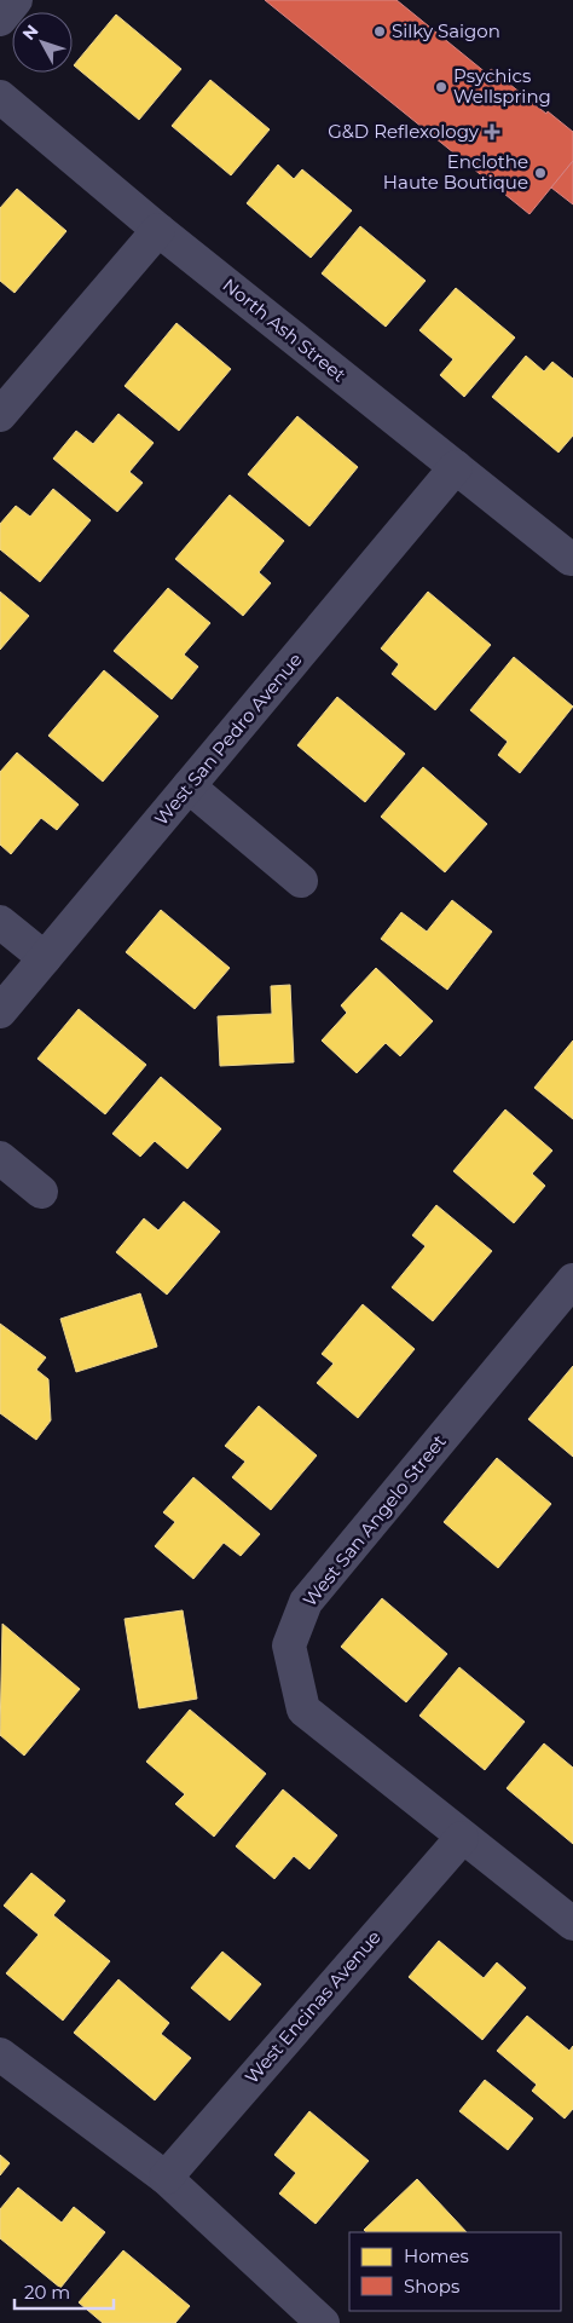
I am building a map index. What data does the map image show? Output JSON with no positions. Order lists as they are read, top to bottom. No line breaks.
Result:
{"streets":{"street":["North Ash Street","West San Pedro Avenue","West San Angelo Street","West Encinas Avenue"]},"crossings":[["North Ash Street","West San Pedro Avenue"],["West San Angelo Street","West Encinas Avenue"]],"places":{"other":["Silky Saigon","Psychics Wellspring","Enclothe Haute Boutique"],"health":["G&D Reflexology"]},"legend":["Homes","Shops"],"scale_bar":"20 m","north":"top left"}
